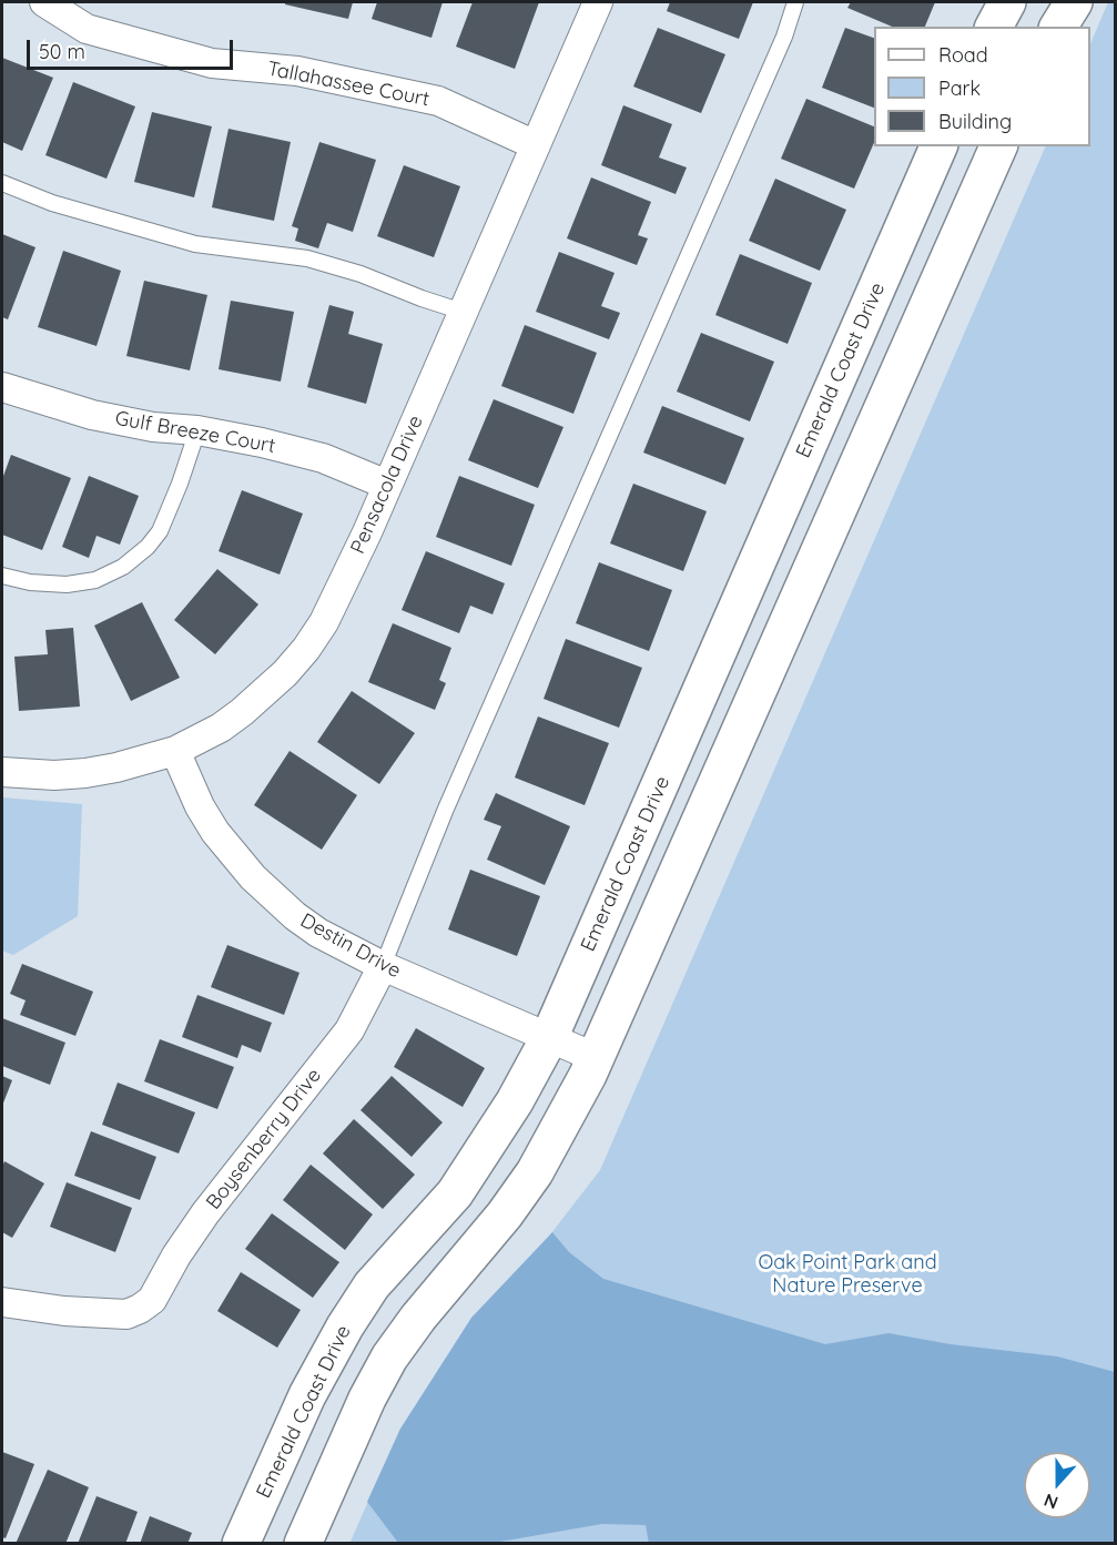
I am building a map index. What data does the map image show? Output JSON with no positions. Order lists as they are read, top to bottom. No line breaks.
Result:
{"streets":{"street":["Tallahassee Court","Emerald Coast Drive","Gulf Breeze Court","Pensacola Drive","Destin Drive","Boysenberry Drive"]},"crossings":[["Tallahassee Court","Pensacola Drive"],["Emerald Coast Drive","Destin Drive"],["Gulf Breeze Court","Pensacola Drive"],["Pensacola Drive","Destin Drive"],["Destin Drive","Boysenberry Drive"]],"parks":["Oak Point Park and Nature Preserve"],"legend":["Road","Park","Building"],"scale_bar":"50 m","north":"bottom"}
